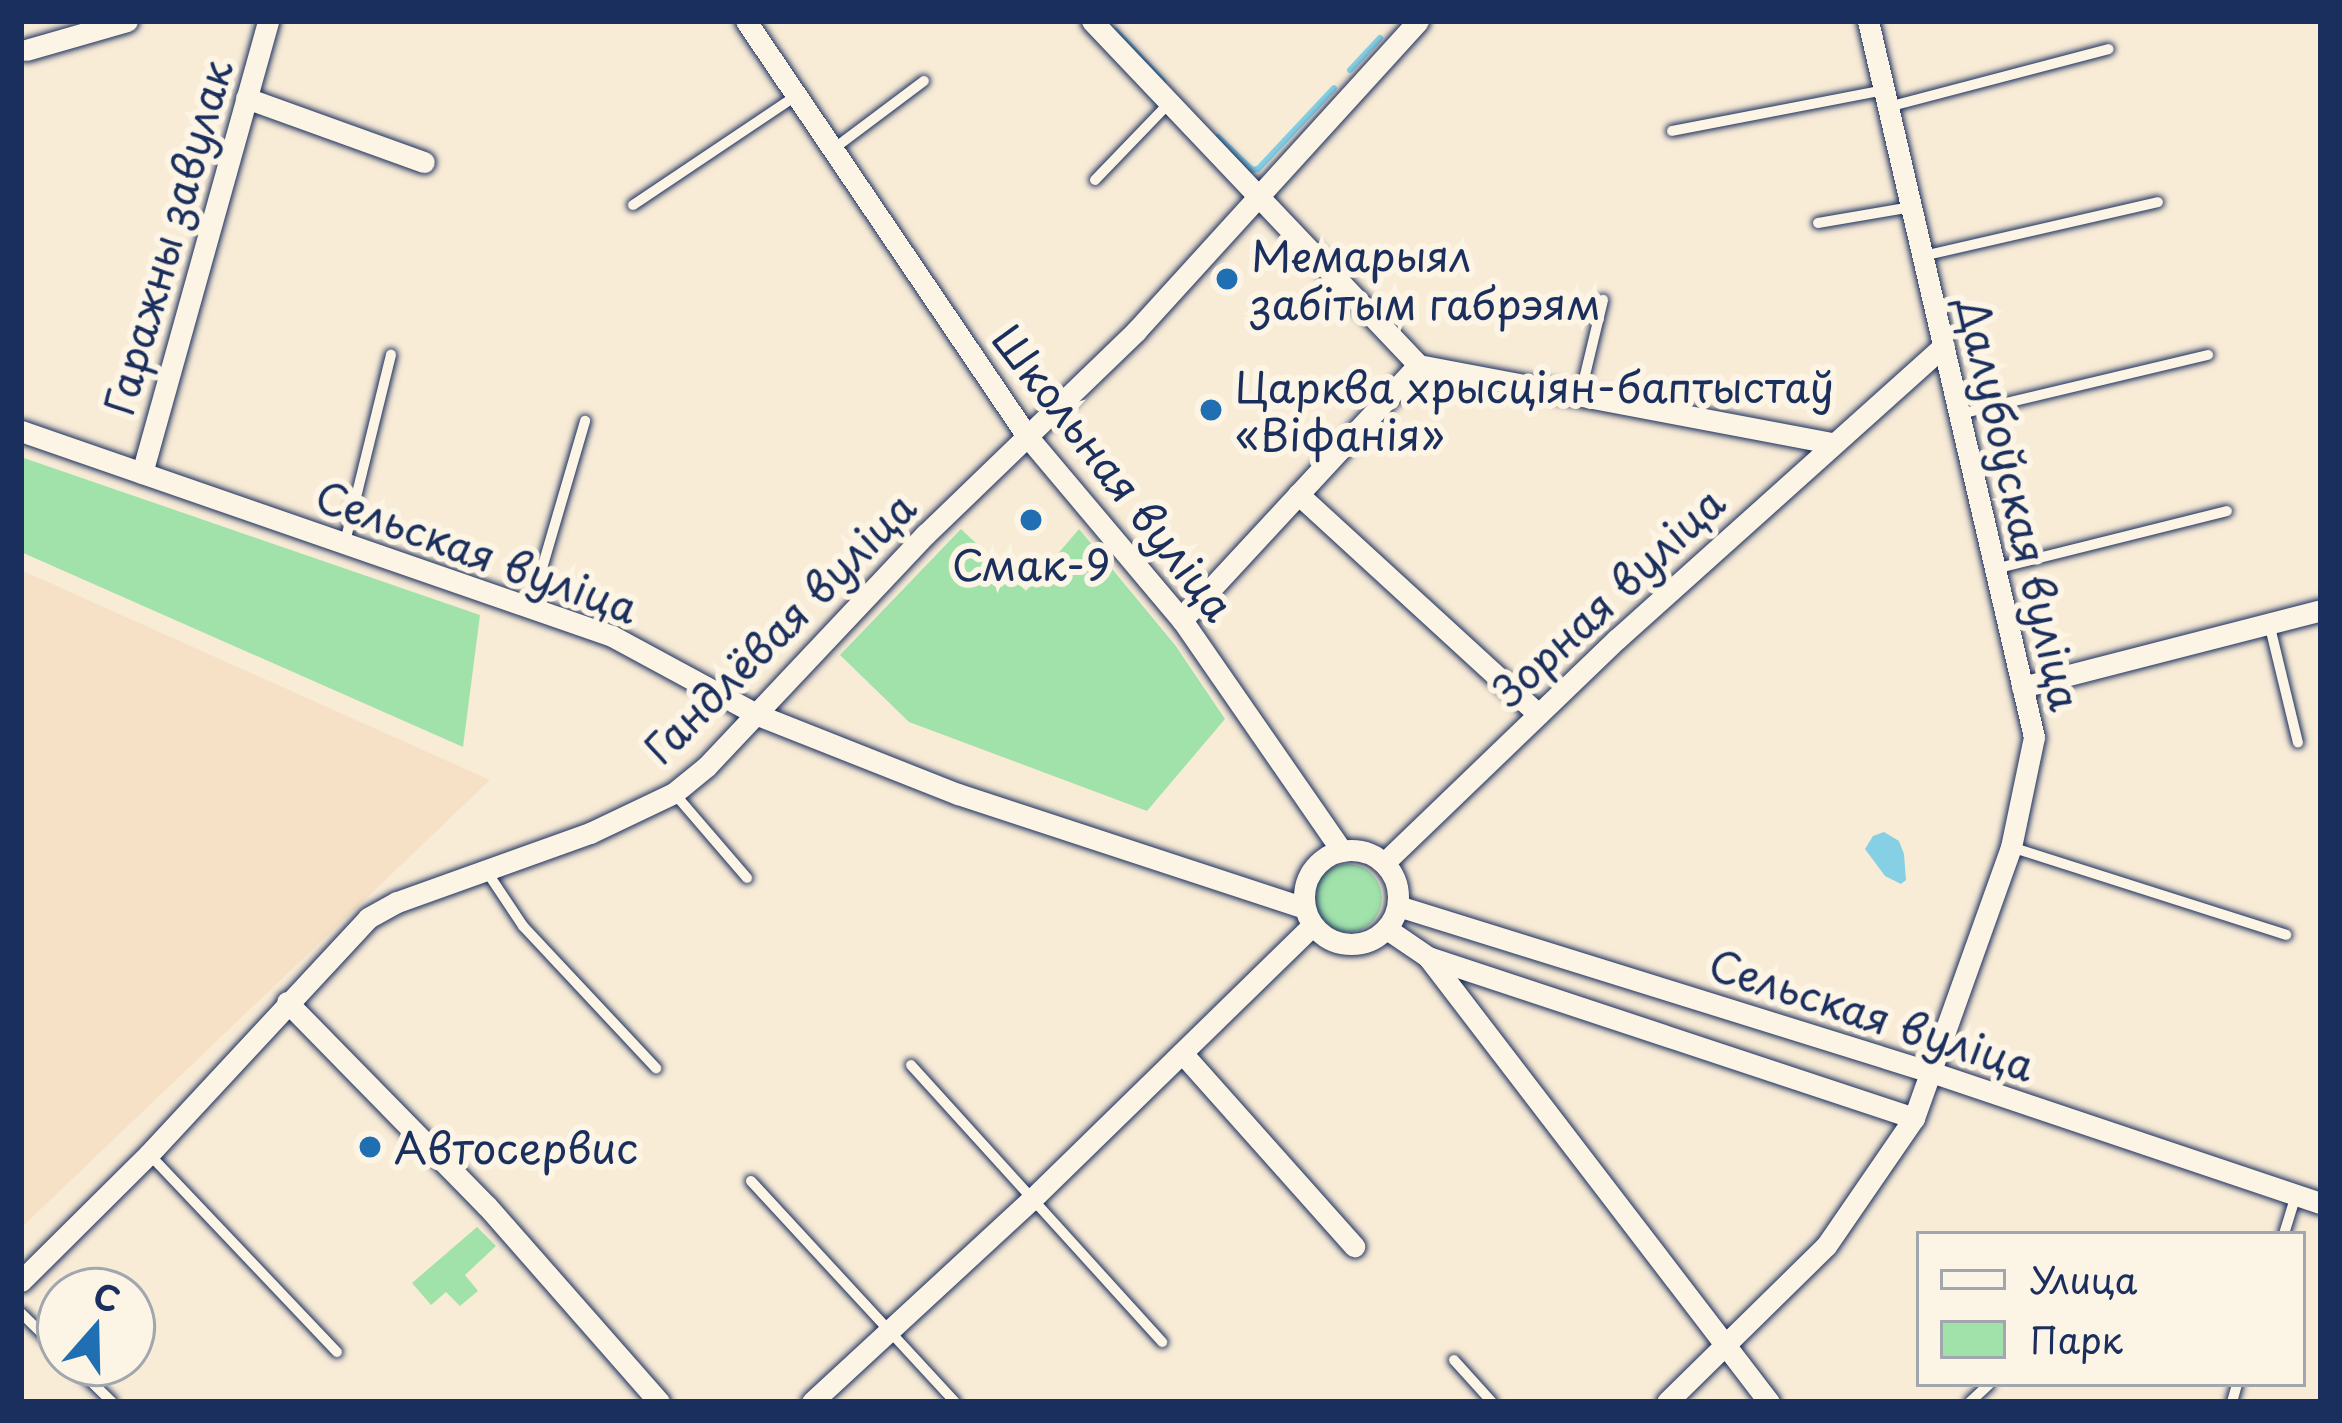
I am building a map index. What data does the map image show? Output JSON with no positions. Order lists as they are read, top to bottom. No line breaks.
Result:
{"streets":{"street":["Гаражны завулак","Школьная вуліца","Далубоўская вуліца","Сельская вуліца","Зорная вуліца","Гандлёвая вуліца"]},"crossings":[["Гаражны завулак","Сельская вуліца"],["Школьная вуліца","Сельская вуліца"],["Школьная вуліца","Зорная вуліца"],["Школьная вуліца","Гандлёвая вуліца"],["Далубоўская вуліца","Сельская вуліца"],["Далубоўская вуліца","Зорная вуліца"],["Сельская вуліца","Зорная вуліца"],["Сельская вуліца","Гандлёвая вуліца"]],"places":["Мемарыял забітым габрэям","Царква хрысціян-баптыстаў «Віфанія»","Смак-9","Автосервис"],"legend":["Улица","Парк"],"north":"top"}
